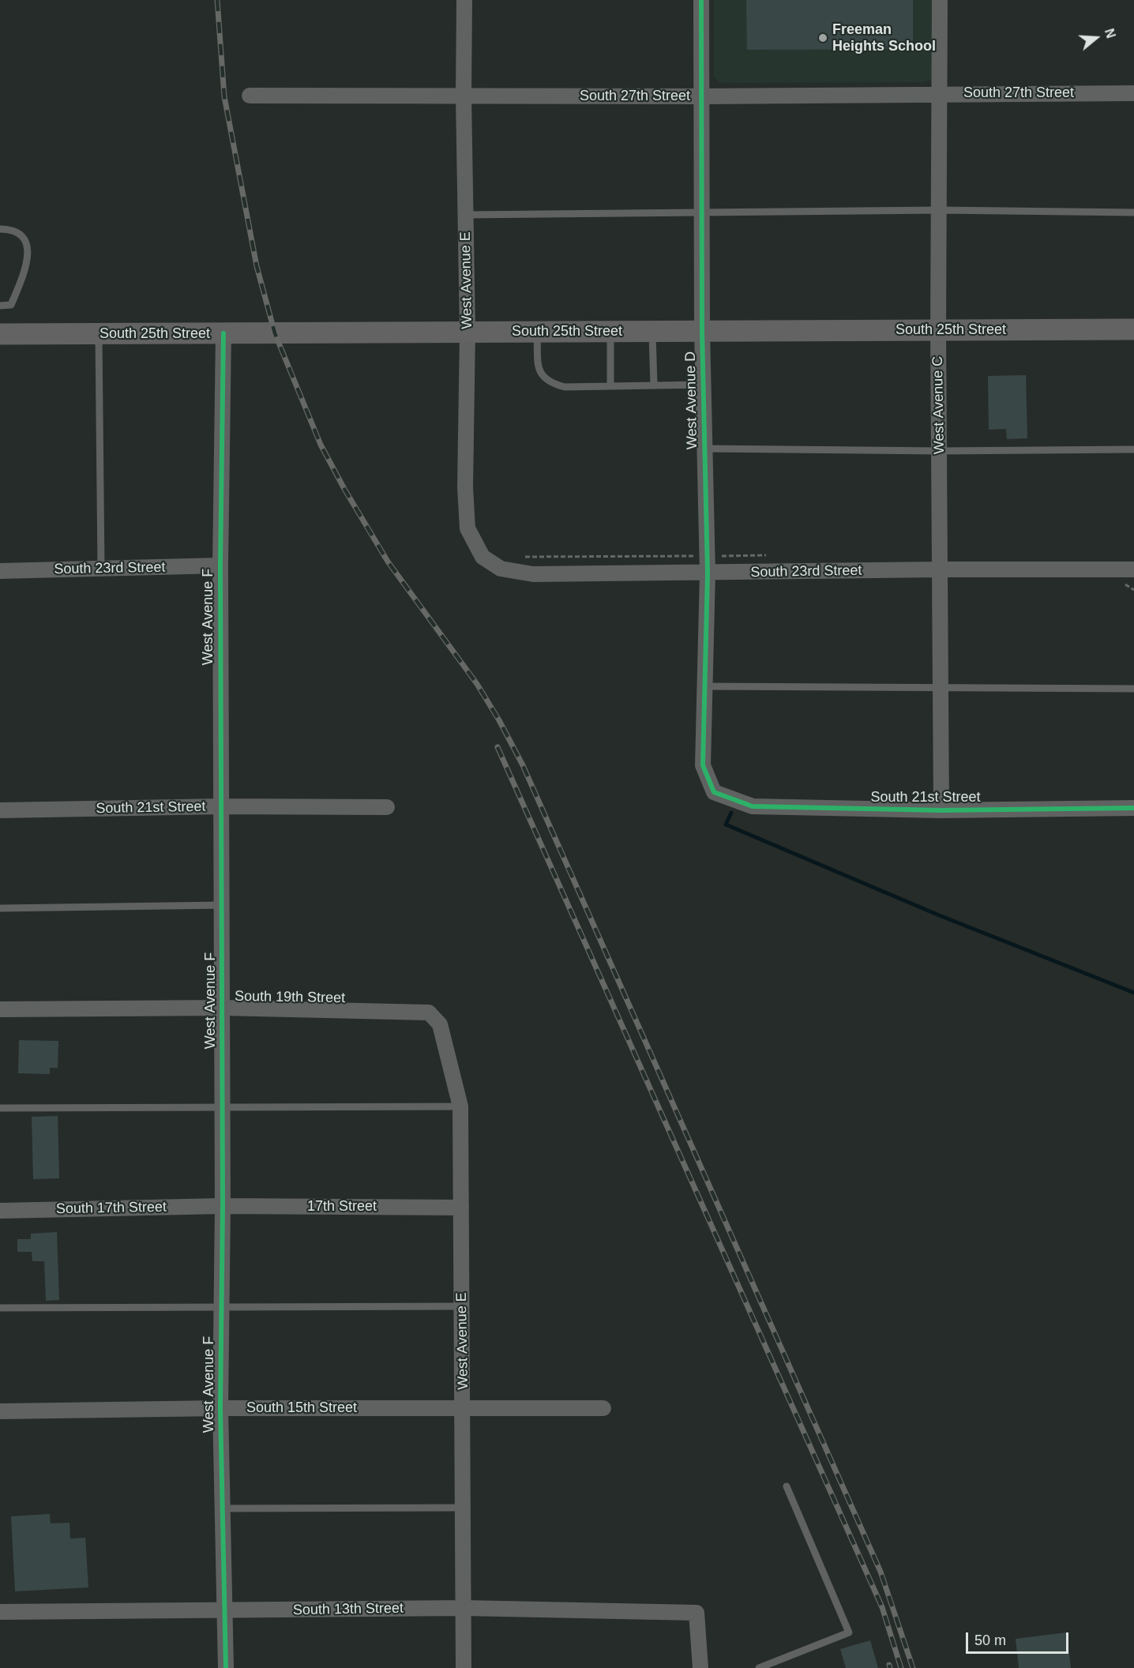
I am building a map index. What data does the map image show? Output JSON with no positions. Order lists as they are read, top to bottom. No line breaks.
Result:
{"streets":{"street":["South 27th Street","West Avenue E","South 25th Street","West Avenue D","West Avenue C","South 23rd Street","West Avenue F","South 21st Street","South 19th Street","17th Street","South 17th Street","South 15th Street","South 13th Street"]},"crossings":[["South 27th Street","West Avenue E"],["South 27th Street","West Avenue D"],["South 27th Street","West Avenue C"],["West Avenue E","South 25th Street"],["West Avenue E","South 23rd Street"],["West Avenue E","South 19th Street"],["West Avenue E","17th Street"],["West Avenue E","South 15th Street"],["West Avenue E","South 13th Street"],["South 25th Street","West Avenue D"],["South 25th Street","West Avenue C"],["South 25th Street","West Avenue F"],["West Avenue D","South 23rd Street"],["West Avenue D","South 21st Street"],["West Avenue C","South 23rd Street"],["West Avenue C","South 21st Street"],["South 23rd Street","West Avenue F"],["West Avenue F","South 21st Street"],["West Avenue F","South 19th Street"],["West Avenue F","17th Street"],["West Avenue F","South 17th Street"],["West Avenue F","South 15th Street"],["West Avenue F","South 13th Street"],["17th Street","South 17th Street"]],"places":["Freeman Heights School"],"scale_bar":"50 m","north":"right"}
